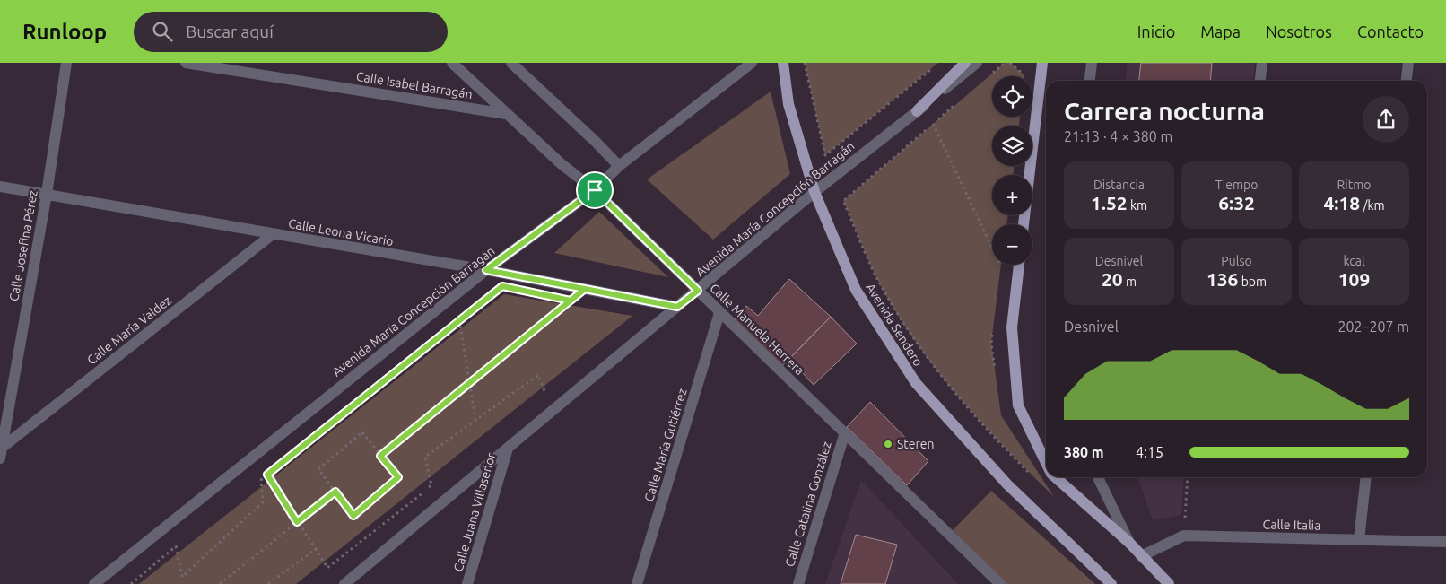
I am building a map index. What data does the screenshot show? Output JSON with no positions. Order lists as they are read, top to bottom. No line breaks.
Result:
{"streets":{"main road":["Avenida Sendero"],"street":["Calle Isabel Barragán","Avenida María Concepción Barragán","Calle Leona Vicario","Calle Josefina Pérez","Calle Manuela Herrera","Calle María Valdez","Calle María Gutiérrez","Calle Catalina González","Calle Juana Villaseñor","Calle Italia"]},"crossings":[["Calle Isabel Barragán","Calle Manuela Herrera"],["Avenida María Concepción Barragán","Calle Leona Vicario"],["Avenida María Concepción Barragán","Avenida Sendero"],["Avenida María Concepción Barragán","Calle Manuela Herrera"],["Avenida María Concepción Barragán","Calle Juana Villaseñor"],["Calle Leona Vicario","Calle Josefina Pérez"],["Calle Leona Vicario","Calle María Valdez"],["Calle Josefina Pérez","Calle María Valdez"],["Calle Manuela Herrera","Calle María Gutiérrez"],["Calle Manuela Herrera","Calle Catalina González"]],"places":["Steren"],"page":{"header":"Runloop","search":"Buscar aquí","nav":["Inicio","Mapa","Nosotros","Contacto"],"map_buttons":["+","−"],"heading":["Carrera nocturna","21:13 · 4 × 380 m"],"stats":[["Distancia","1.52 km"],["Tiempo","6:32"],["Ritmo","4:18 /km"],["Desnivel","20 m"],["Pulso","136 bpm"],["kcal","109"]],"chart":["Desnivel","202–207 m"],"list":[{"name":"380 m","note":"4:15"}]}}
